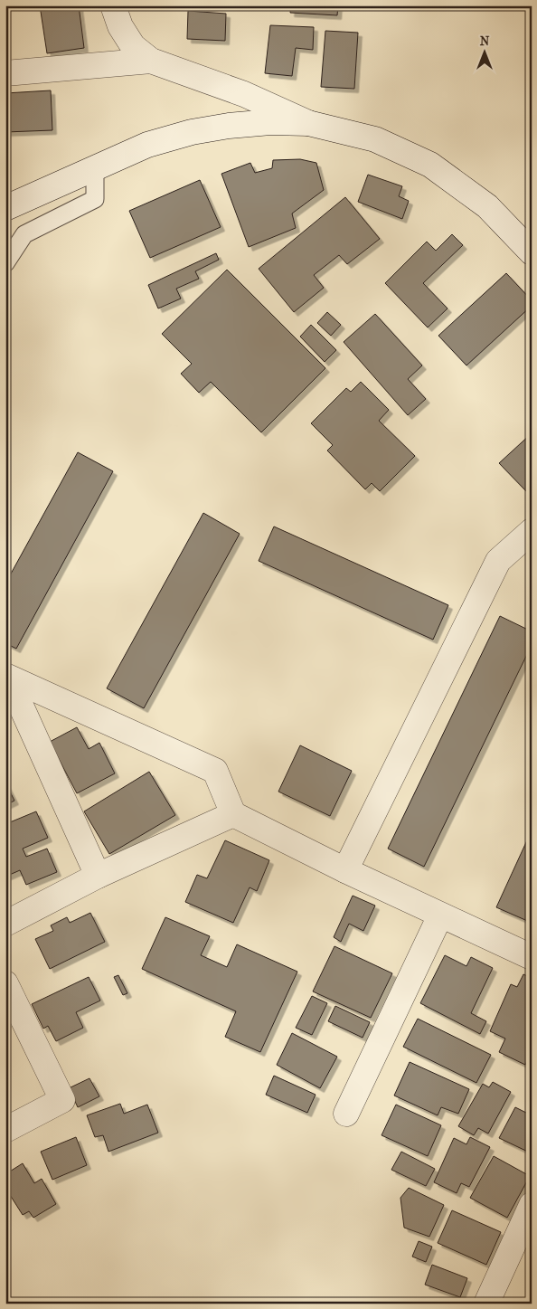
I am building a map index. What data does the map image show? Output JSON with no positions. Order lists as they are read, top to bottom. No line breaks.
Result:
{"north":"top"}
